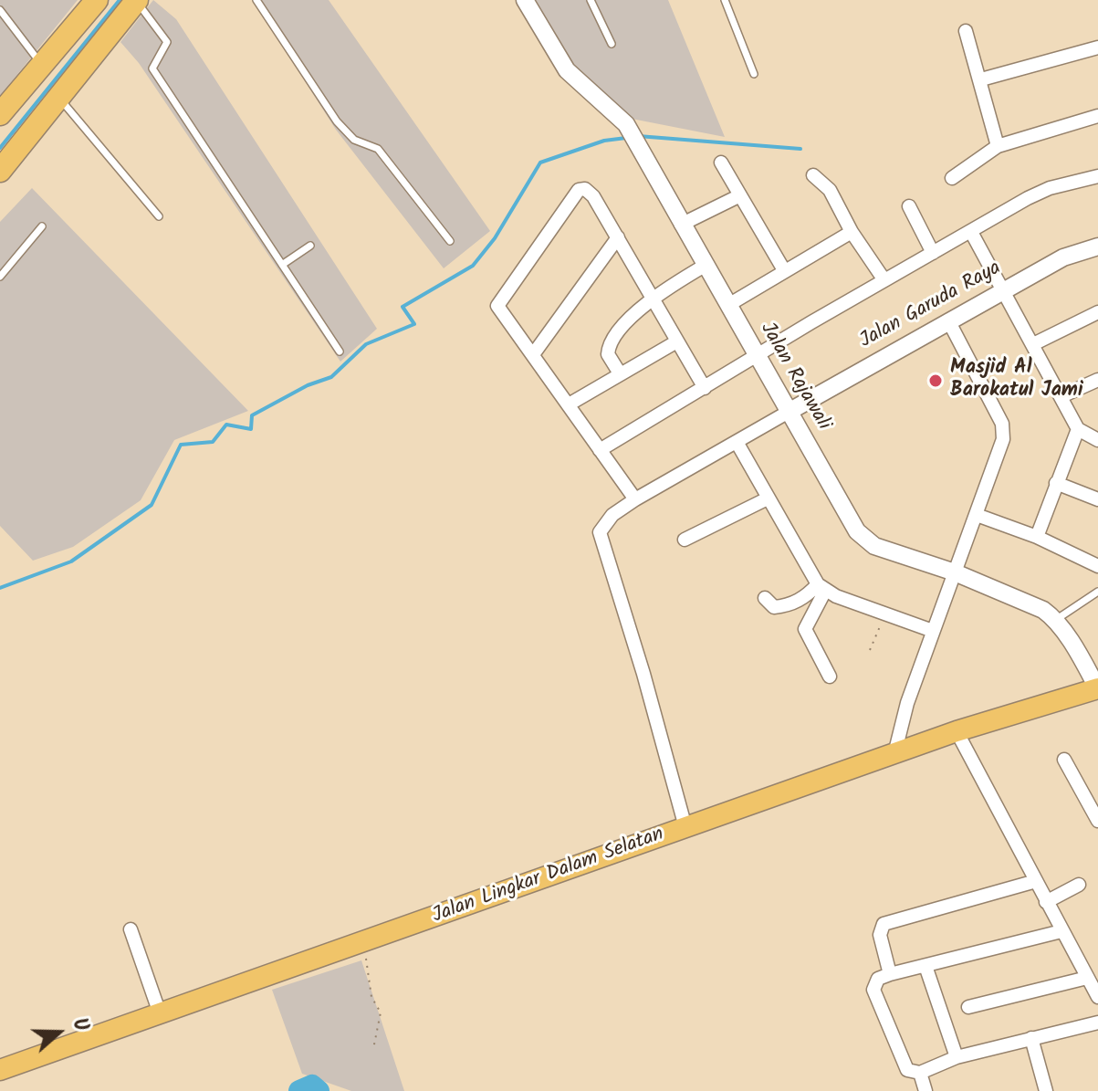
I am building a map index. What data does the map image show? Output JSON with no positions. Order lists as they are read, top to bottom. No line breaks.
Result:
{"streets":{"main road":["Jalan Lingkar Dalam Selatan"],"street":["Jalan Garuda Raya","Jalan Rajawali"]},"crossings":[["Jalan Garuda Raya","Jalan Rajawali"],["Jalan Rajawali","Jalan Lingkar Dalam Selatan"]],"places":["Masjid Al Barokatul Jami"],"north":"right"}
